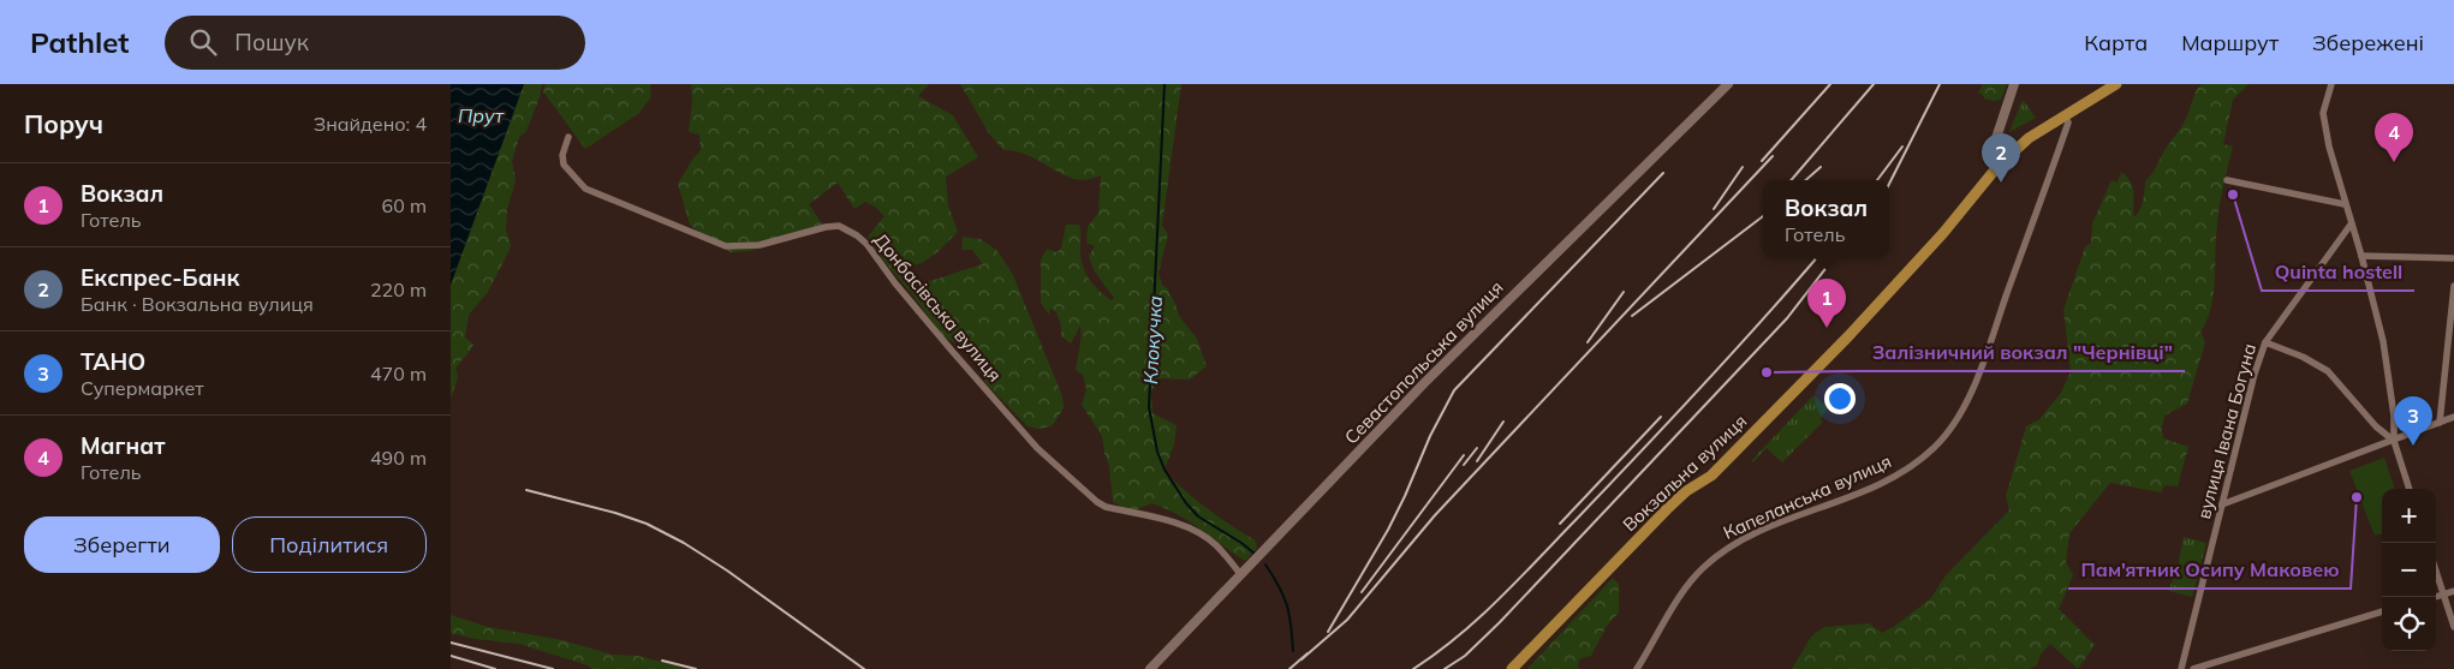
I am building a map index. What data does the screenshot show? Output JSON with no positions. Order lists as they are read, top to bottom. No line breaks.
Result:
{"streets":{"main road":["Вокзальна вулиця"],"street":["Донбасівська вулиця","Севастопольська вулиця","вулиця Івана Богуна","Капеланська вулиця"]},"crossings":[["Донбасівська вулиця","Севастопольська вулиця"],["Вокзальна вулиця","Капеланська вулиця"]],"water":["Прут","Клокучка"],"places":["Quinta hostell","Залізничний вокзал \"Чернівці\"","Пам'ятник Осипу Маковею"],"page":{"header":"Pathlet","search":"Пошук","nav":["Карта","Маршрут","Збережені"],"heading":["Поруч","Знайдено: 4"],"pins":["4","2","1","3"],"list":[{"mark":"1","name":"Вокзал","note":"Готель","value":"60 m"},{"mark":"2","name":"Eкспрес-Банк","note":"Банк · Вокзальна вулиця","value":"220 m"},{"mark":"3","name":"TAHO","note":"Супермаркет","value":"470 m"},{"mark":"4","name":"Магнат","note":"Готель","value":"490 m"}],"popup":["Вокзал","Готель"],"map_buttons":["+","−"],"buttons":["Зберегти","Поділитися"]}}
